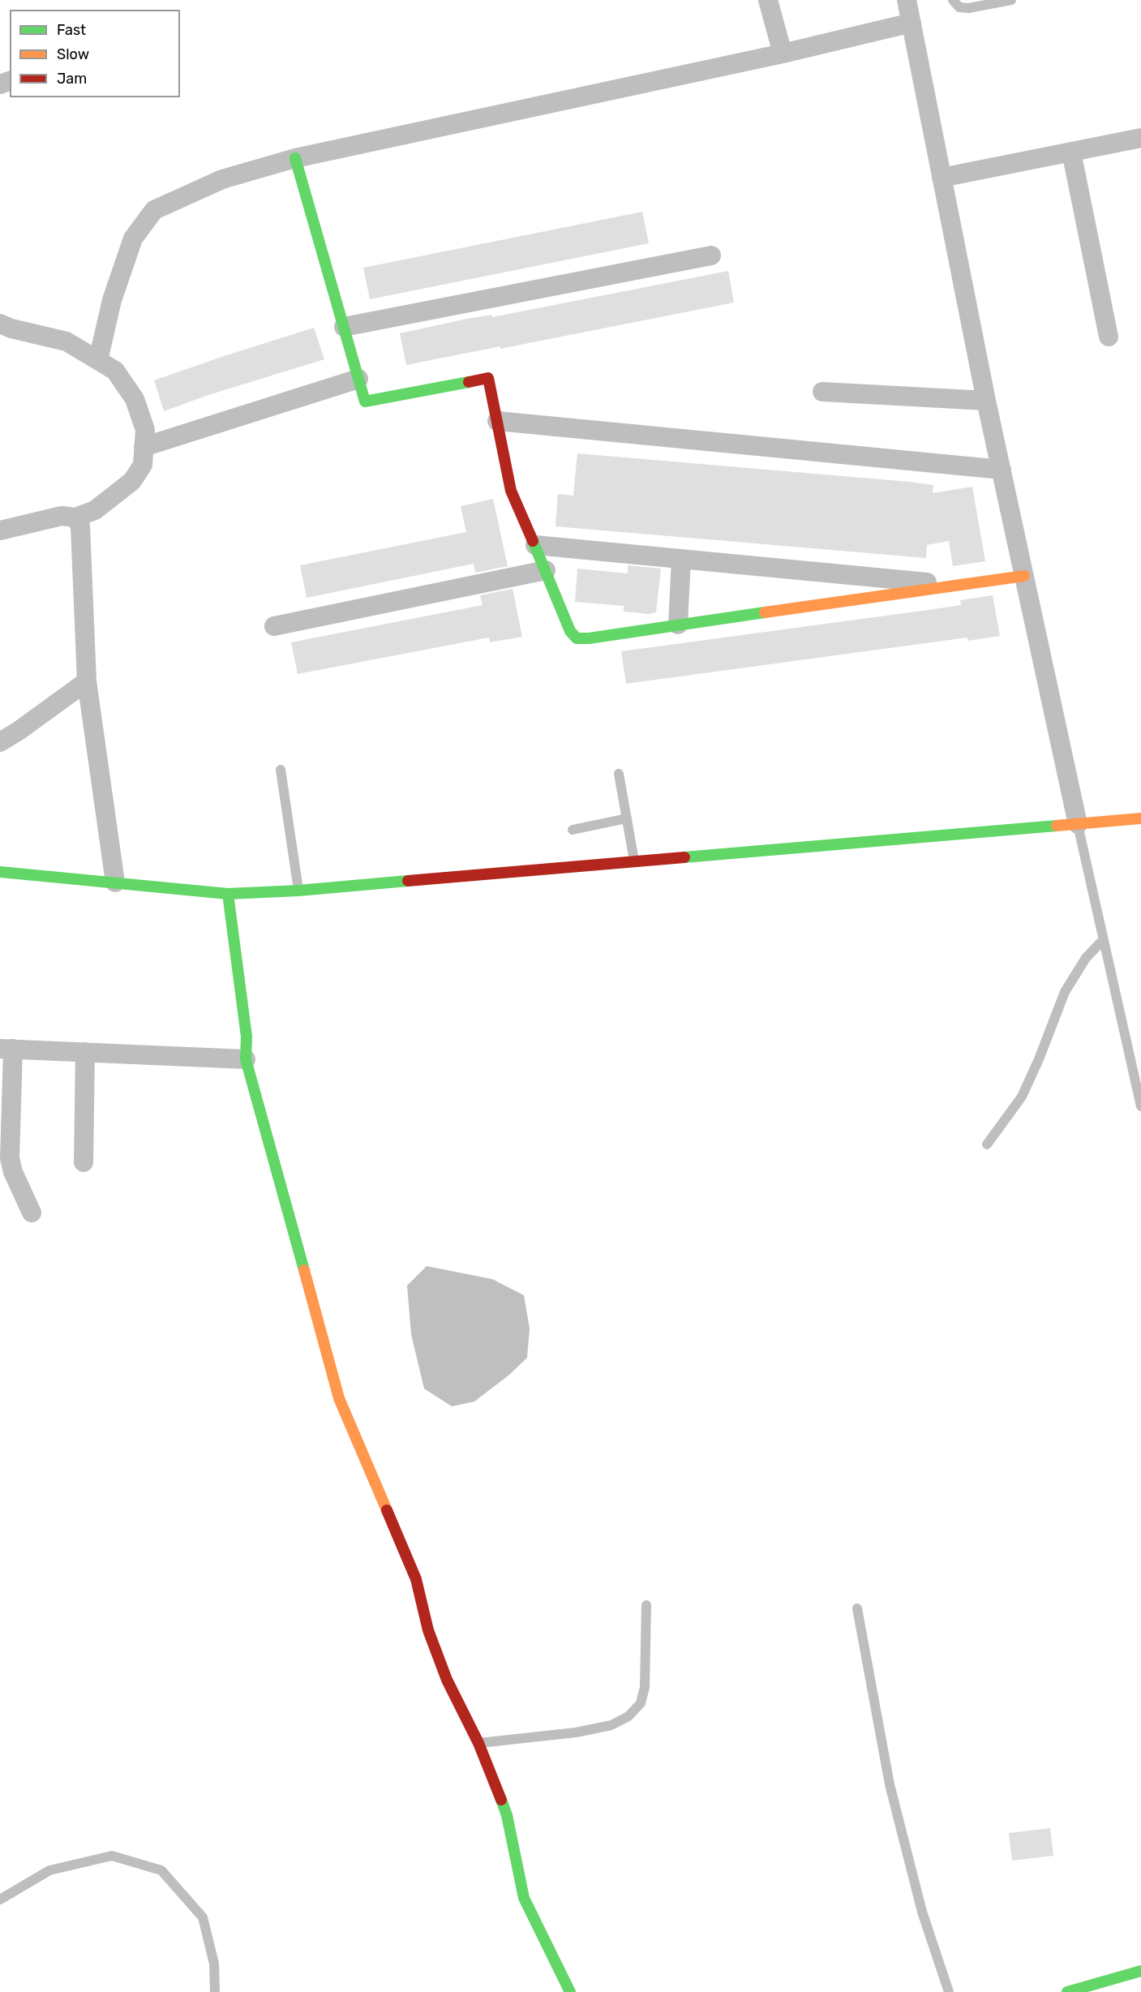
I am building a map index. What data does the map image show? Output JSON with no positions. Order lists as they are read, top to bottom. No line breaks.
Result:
{"legend":["Fast","Slow","Jam"]}
